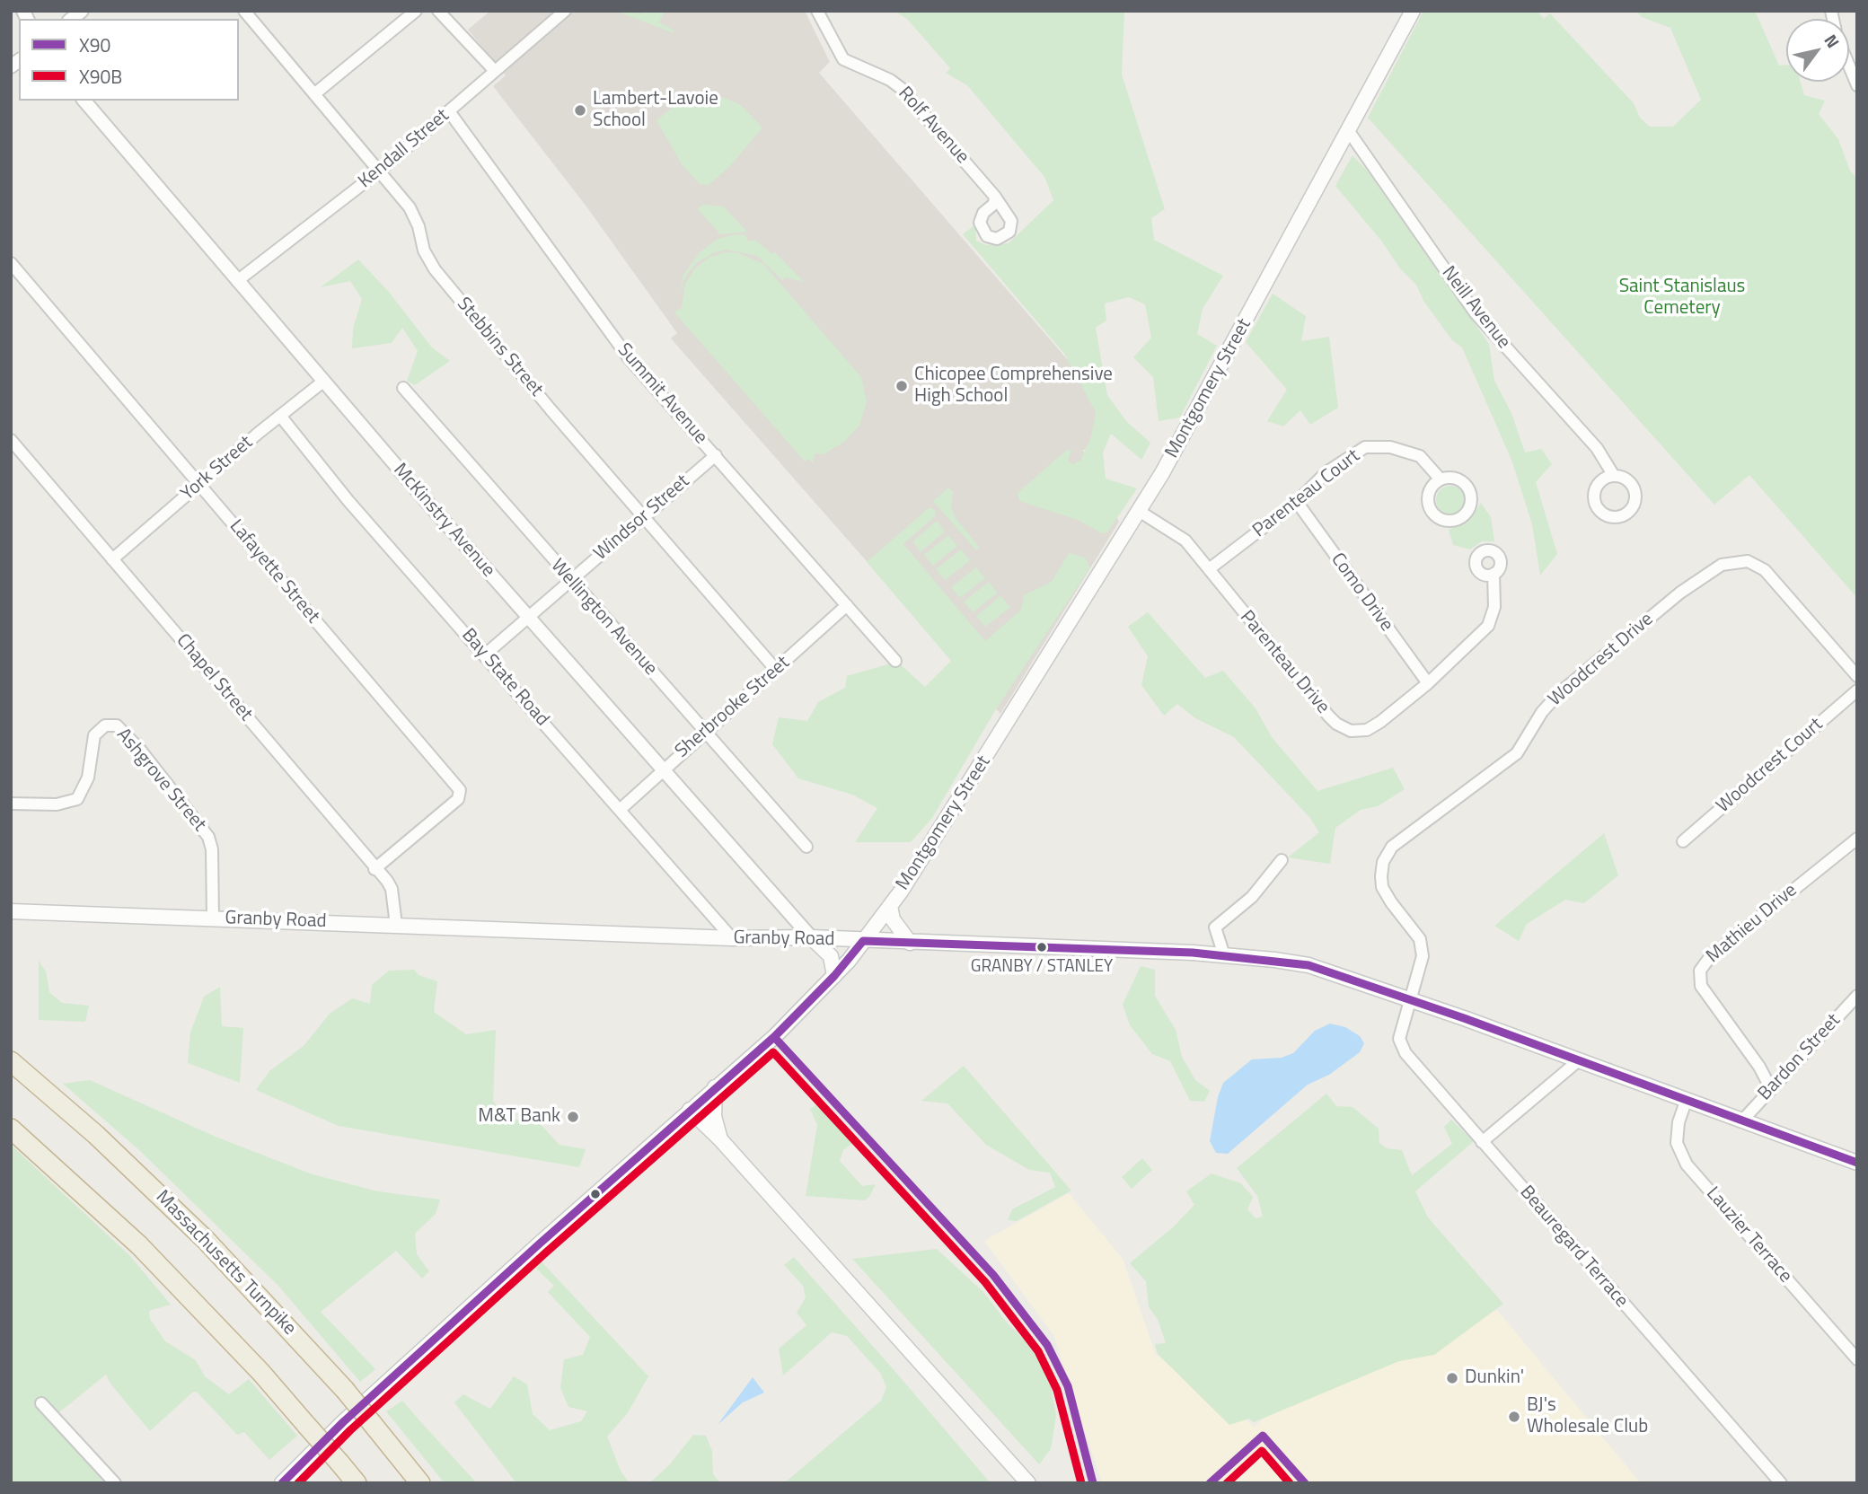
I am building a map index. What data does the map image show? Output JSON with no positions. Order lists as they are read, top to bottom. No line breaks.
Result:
{"streets":{"highway":["Massachusetts Turnpike"],"main road":["Montgomery Street","Granby Road"],"street":["Rolf Avenue","Kendall Street","Neill Avenue","Stebbins Street","Summit Avenue","York Street","Parenteau Court","Windsor Street","McKinstry Avenue","Lafayette Street","Como Drive","Wellington Avenue","Woodcrest Drive","Parenteau Drive","Chapel Street","Bay State Road","Sherbrooke Street","Woodcrest Court","Ashgrove Street","Mathieu Drive","Bardon Street","Lauzier Terrace","Beauregard Terrace"]},"crossings":[["Kendall Street","Stebbins Street"],["Kendall Street","Summit Avenue"],["Kendall Street","McKinstry Avenue"],["Neill Avenue","Montgomery Street"],["Stebbins Street","Windsor Street"],["Stebbins Street","Sherbrooke Street"],["Montgomery Street","Parenteau Drive"],["Montgomery Street","Granby Road"],["Summit Avenue","Windsor Street"],["Summit Avenue","Sherbrooke Street"],["York Street","McKinstry Avenue"],["York Street","Lafayette Street"],["York Street","Chapel Street"],["York Street","Bay State Road"],["Parenteau Court","Como Drive"],["Parenteau Court","Parenteau Drive"],["Windsor Street","McKinstry Avenue"],["Windsor Street","Wellington Avenue"],["Windsor Street","Bay State Road"],["McKinstry Avenue","Sherbrooke Street"],["McKinstry Avenue","Granby Road"],["Lafayette Street","Chapel Street"],["Como Drive","Parenteau Drive"],["Wellington Avenue","Sherbrooke Street"],["Woodcrest Drive","Granby Road"],["Woodcrest Drive","Beauregard Terrace"],["Chapel Street","Granby Road"],["Bay State Road","Sherbrooke Street"],["Bay State Road","Granby Road"],["Ashgrove Street","Granby Road"],["Granby Road","Bardon Street"],["Granby Road","Lauzier Terrace"],["Granby Road","Beauregard Terrace"],["Mathieu Drive","Bardon Street"]],"parks":["Saint Stanislaus Cemetery"],"places":["Lambert-Lavoie School","Chicopee Comprehensive High School","GRANBY / STANLEY","M&T Bank","Dunkin'","BJ's Wholesale Club"],"lines":["transit line X90","transit line X90B"],"legend":["X90","X90B"],"north":"top right"}
